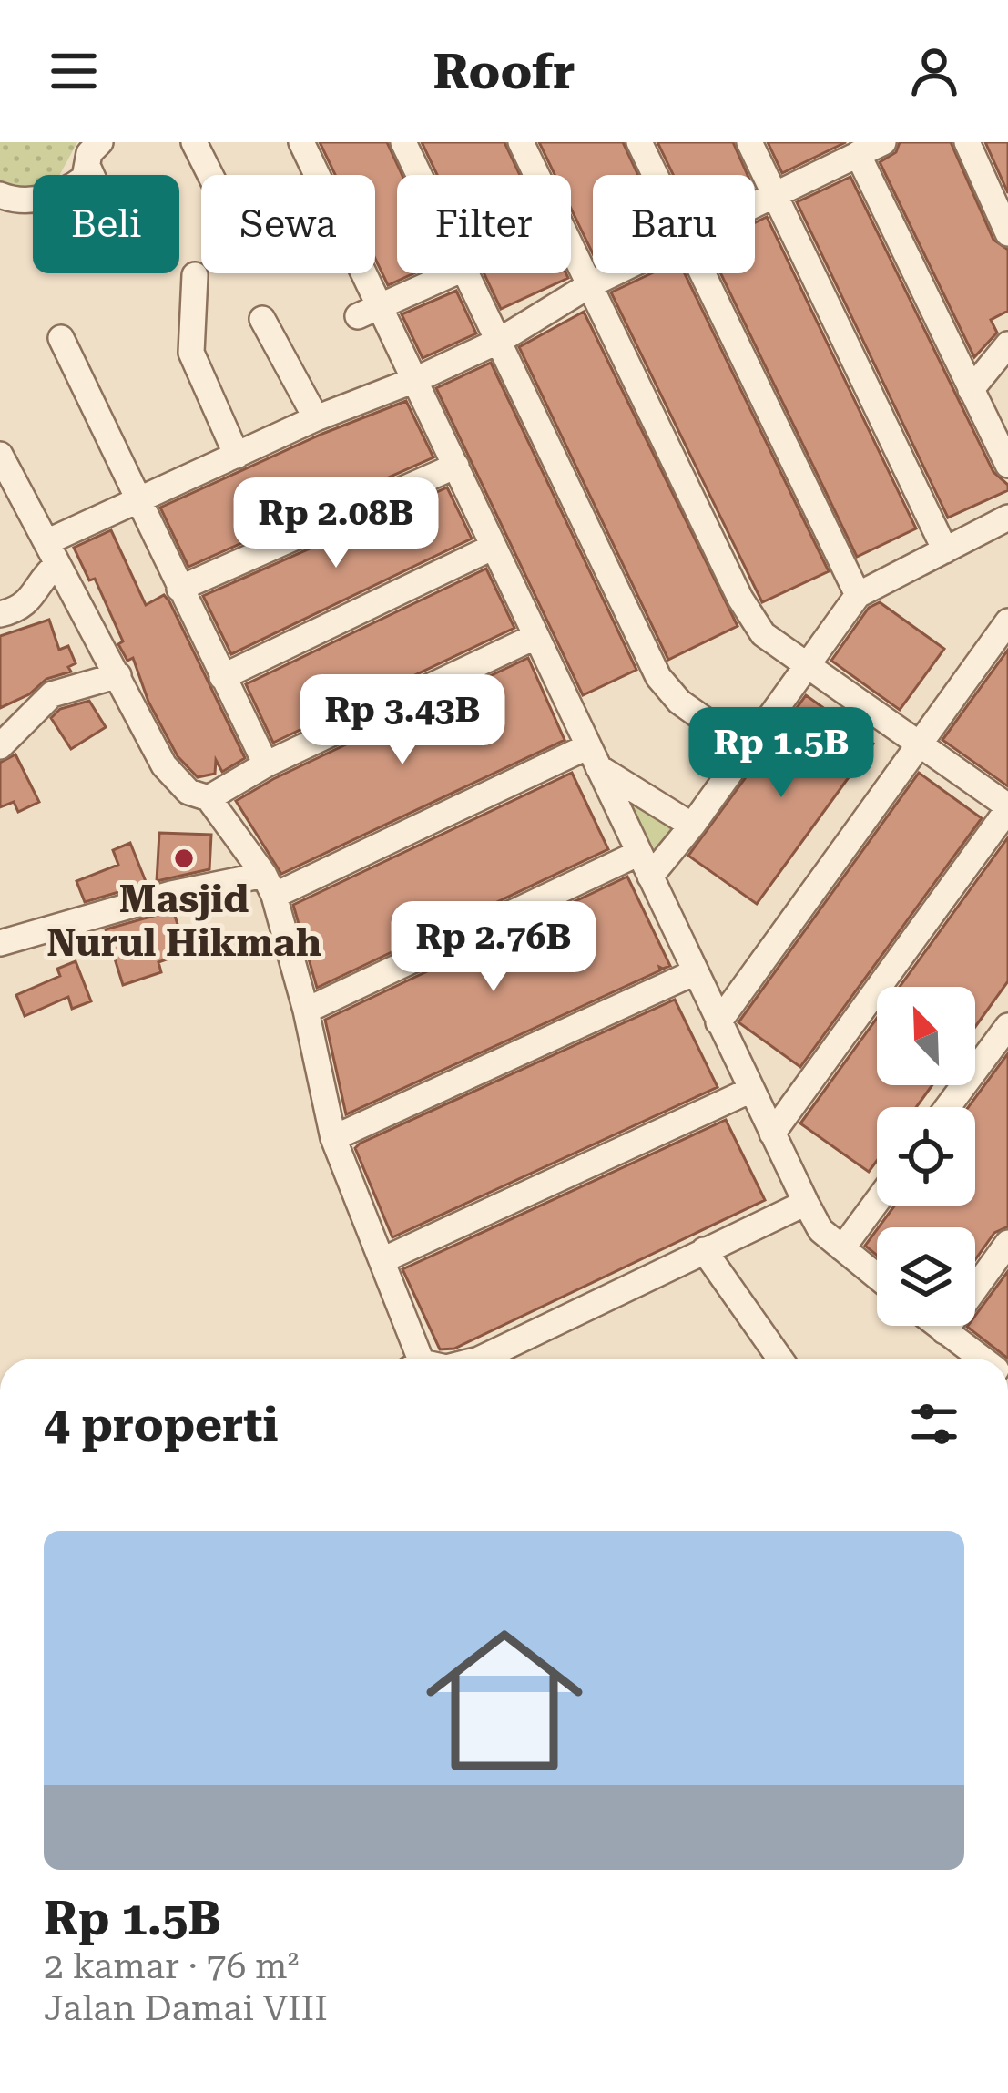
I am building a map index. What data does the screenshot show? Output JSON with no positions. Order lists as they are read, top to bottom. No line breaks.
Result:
{"places":["Masjid Nurul Hikmah"],"north":"top left","page":{"header":"Roofr","chip":["Beli","Sewa","Filter","Baru"],"price":["Rp 2.08B","Rp 3.43B","Rp 1.5B","Rp 2.76B"],"heading":"4 properti","list":[{"name":"Rp 1.5B","note":"2 kamar · 76 m² · Jalan Damai VIII"}]}}
